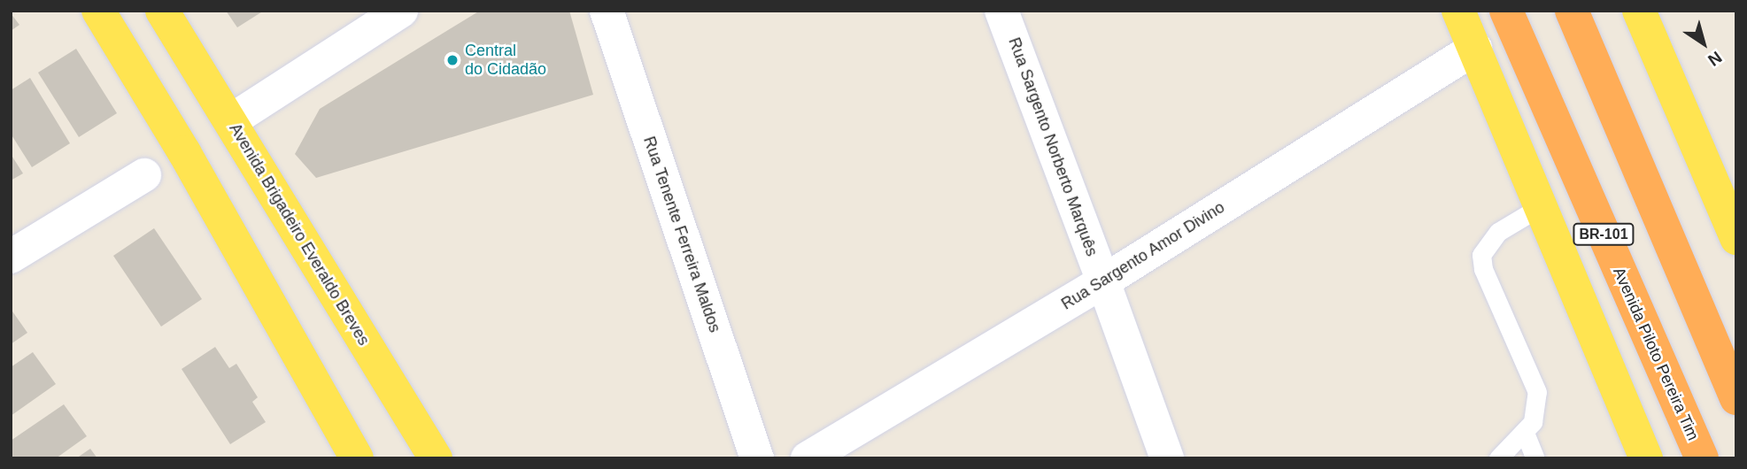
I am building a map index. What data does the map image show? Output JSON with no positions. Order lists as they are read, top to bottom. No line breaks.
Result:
{"streets":{"highway":["BR-101","Avenida Piloto Pereira Tim"],"main road":["Avenida Brigadeiro Everaldo Breves"],"street":["Rua Sargento Norberto Marquês","Rua Tenente Ferreira Maldos","Rua Sargento Amor Divino"]},"crossings":[["Rua Sargento Norberto Marquês","Rua Sargento Amor Divino"]],"places":["Central do Cidadão"],"north":"bottom right"}
